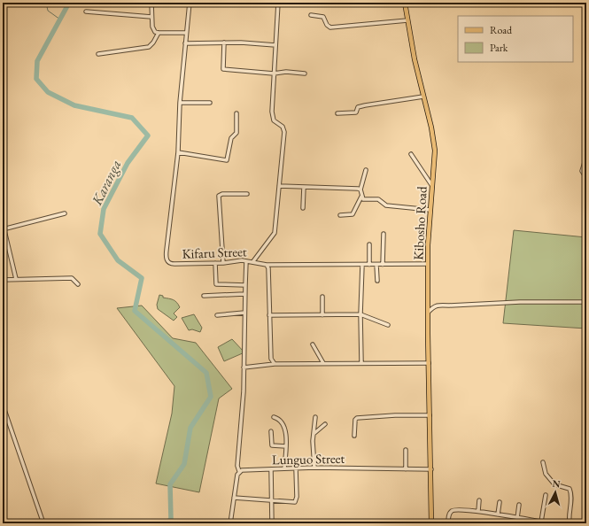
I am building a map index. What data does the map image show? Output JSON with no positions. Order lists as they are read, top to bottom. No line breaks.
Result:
{"streets":{"main road":["Kibosho Road"],"street":["Kifaru Street","Lunguo Street"]},"crossings":[["Kibosho Road","Kifaru Street"],["Kibosho Road","Lunguo Street"]],"water":["Karanga"],"legend":["Road","Park"],"north":"top"}
